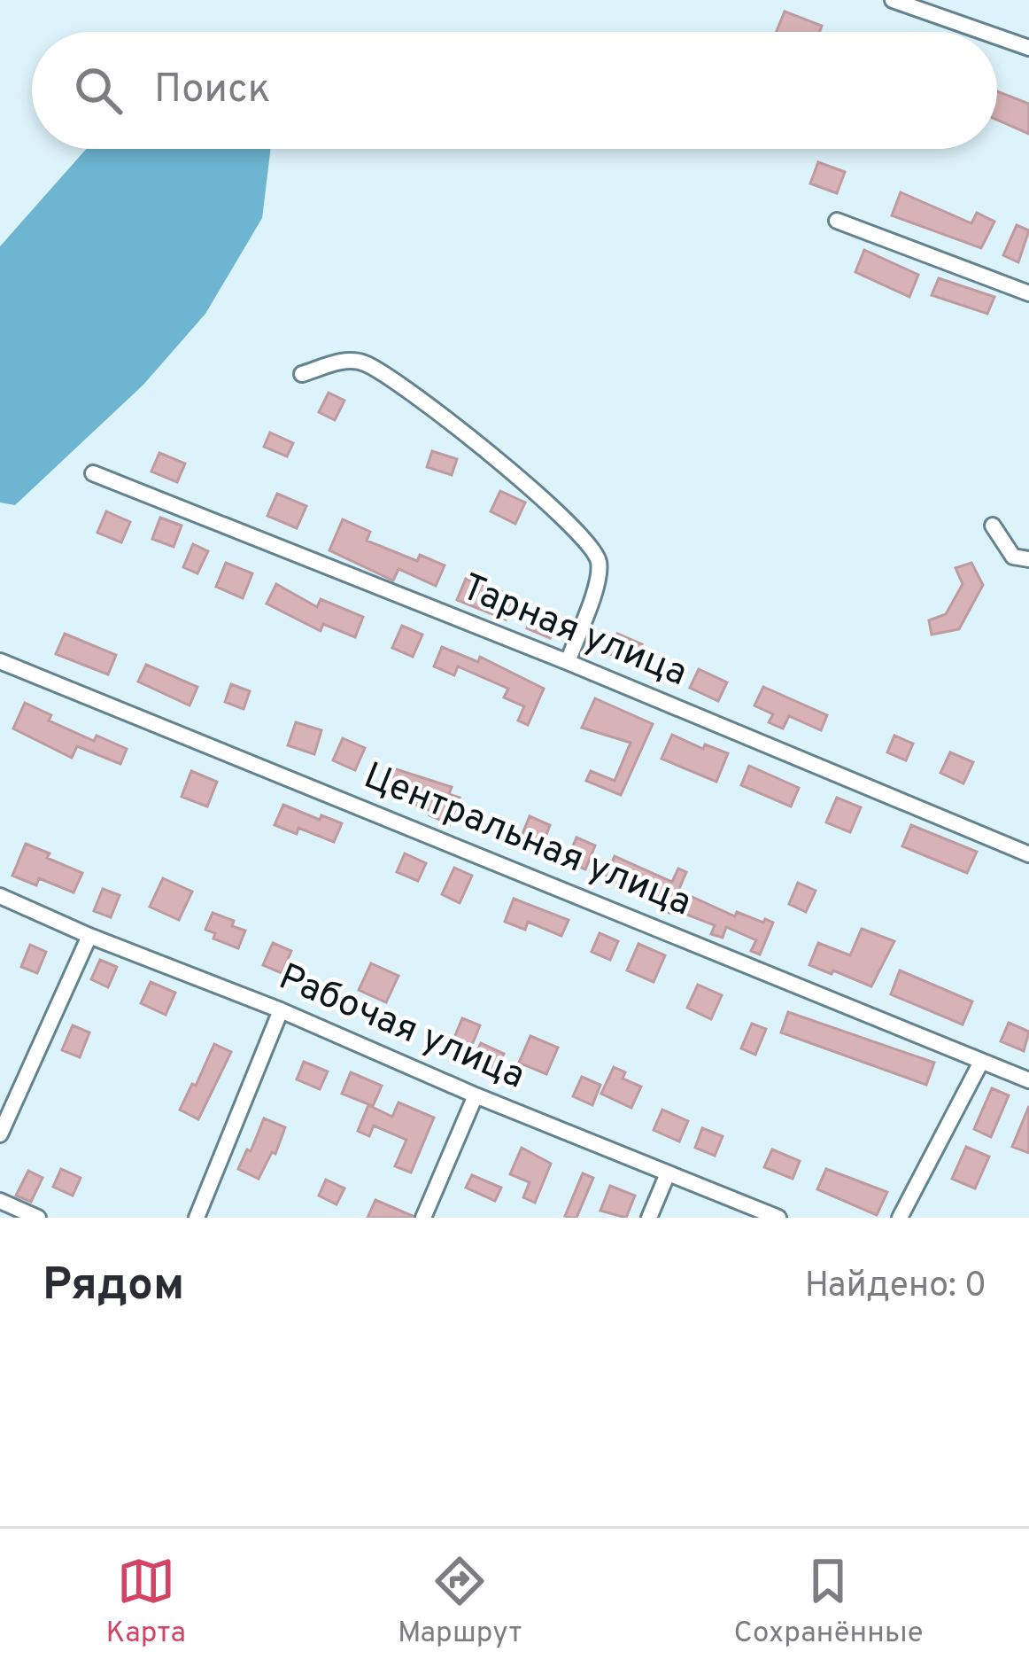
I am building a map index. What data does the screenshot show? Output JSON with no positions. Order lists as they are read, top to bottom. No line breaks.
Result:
{"streets":{"street":["Тарная улица","Центральная улица","Рабочая улица"]},"page":{"search":"Поиск","heading":["Рядом","Найдено: 0"],"nav":["Карта","Маршрут","Сохранённые"]}}
